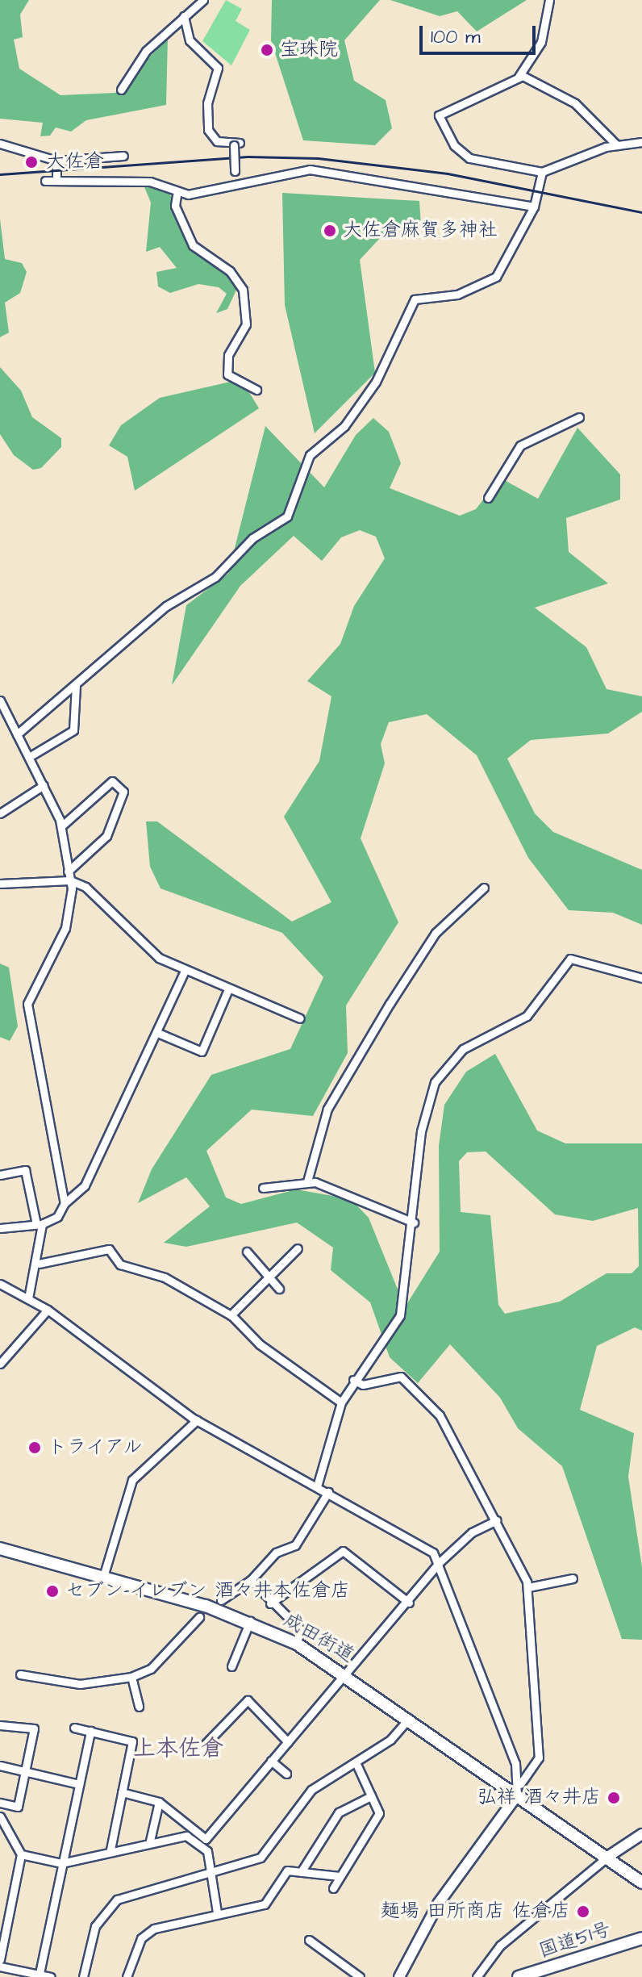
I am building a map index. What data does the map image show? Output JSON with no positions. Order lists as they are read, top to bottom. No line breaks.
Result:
{"streets":{"highway":["成田街道","国道51号"]},"districts":["上本佐倉"],"places":["宝珠院","大佐倉","大佐倉麻賀多神社","トライアル","セブン-イレブン 酒々井本佐倉店","弘祥 酒々井店","麺場 田所商店 佐倉店"],"scale_bar":"100 m"}
